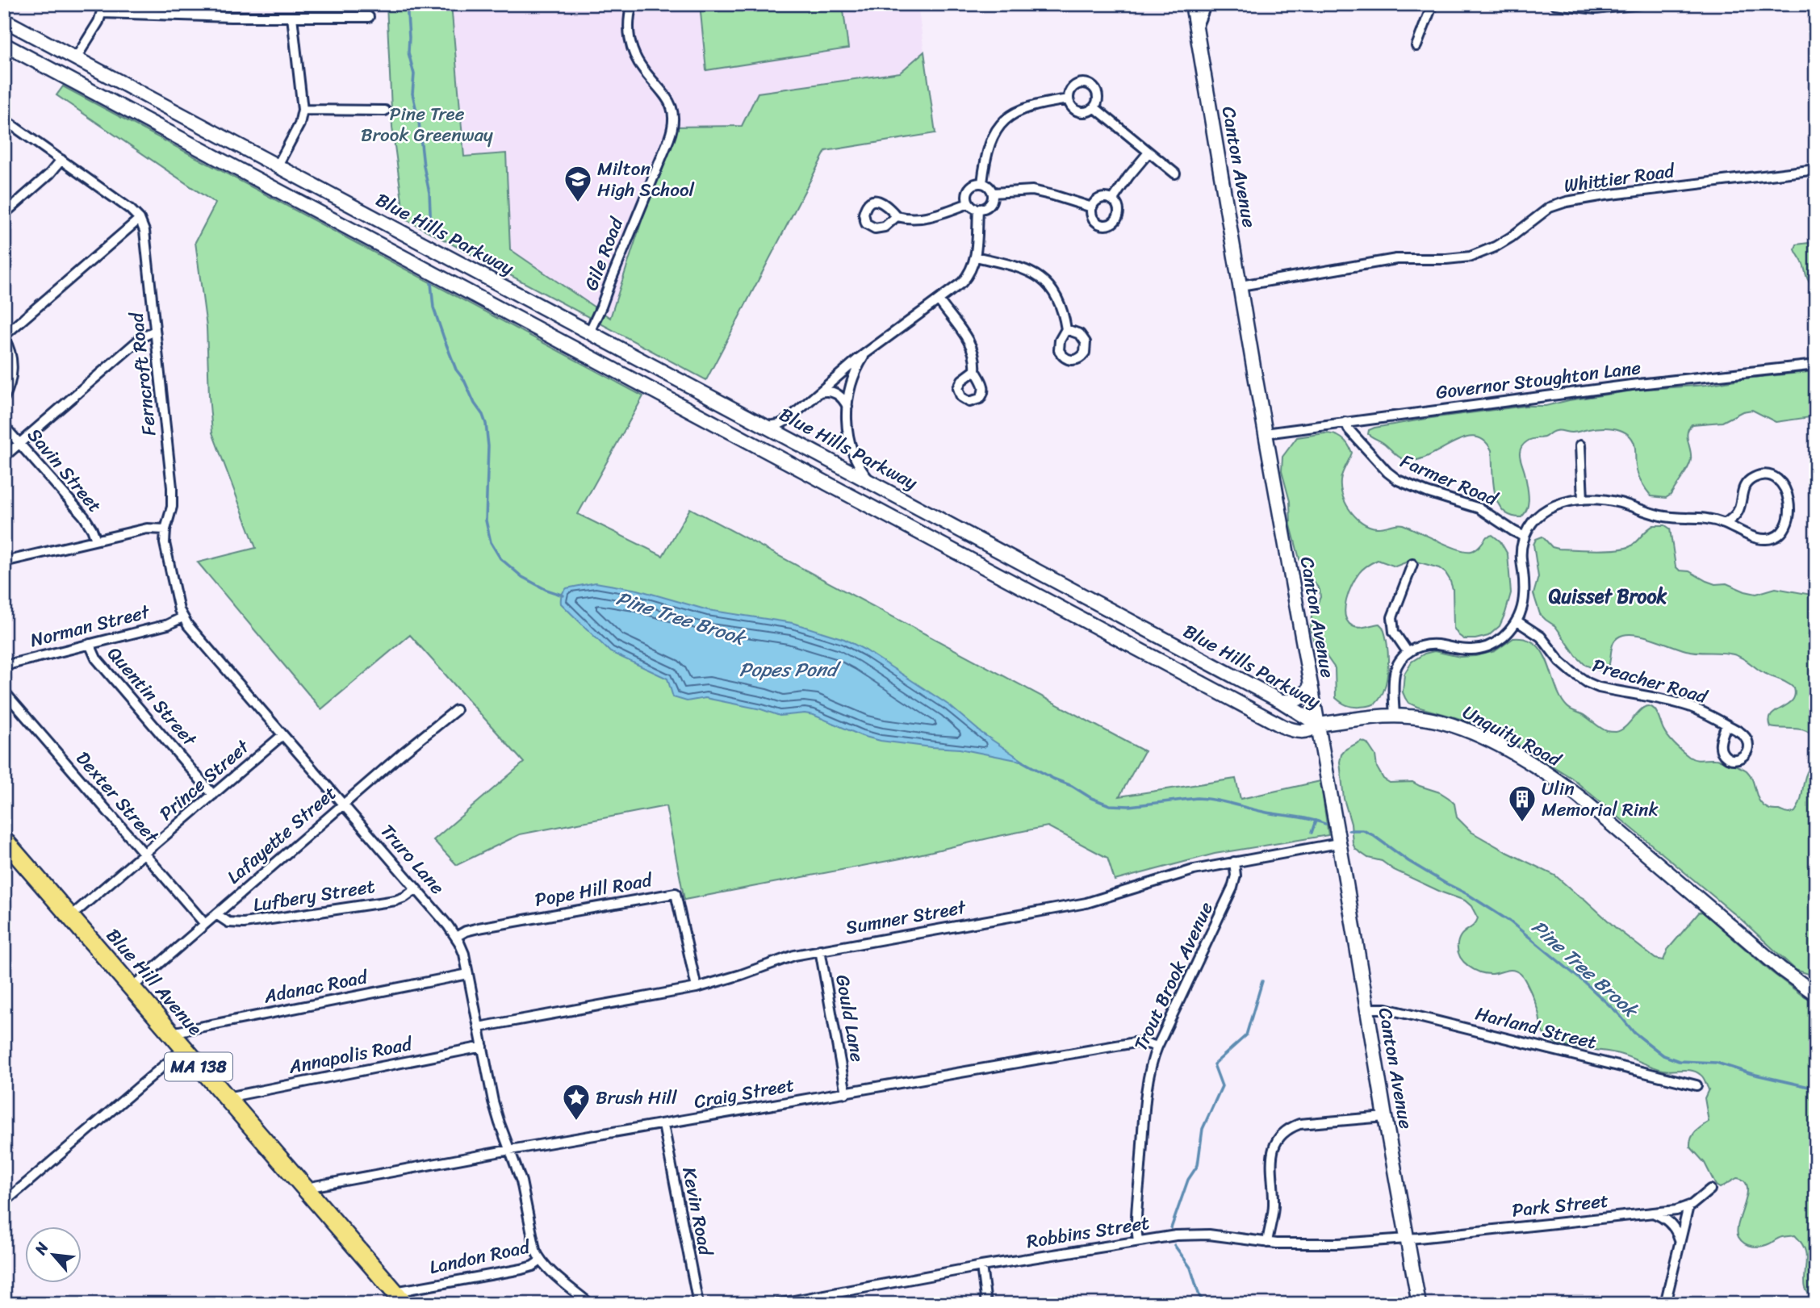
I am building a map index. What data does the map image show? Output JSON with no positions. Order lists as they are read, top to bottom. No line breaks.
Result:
{"streets":{"highway":["Blue Hill Avenue","MA 138"],"main road":["Canton Avenue","Blue Hills Parkway","Unquity Road"],"street":["Whittier Road","Gile Road","Ferncroft Road","Governor Stoughton Lane","Savin Street","Farmer Road","Norman Street","Preacher Road","Quentin Street","Prince Street","Dexter Street","Lafayette Street","Truro Lane","Pope Hill Road","Lufbery Street","Sumner Street","Trout Brook Avenue","Adanac Road","Gould Lane","Harland Street","Annapolis Road","Craig Street","Park Street","Kevin Road","Robbins Street","Landon Road"]},"crossings":[["Canton Avenue","Whittier Road"],["Canton Avenue","Blue Hills Parkway"],["Canton Avenue","Governor Stoughton Lane"],["Canton Avenue","Unquity Road"],["Canton Avenue","Sumner Street"],["Canton Avenue","Harland Street"],["Canton Avenue","Park Street"],["Canton Avenue","Robbins Street"],["Blue Hills Parkway","Gile Road"],["Blue Hills Parkway","Unquity Road"],["Ferncroft Road","Truro Lane"],["Governor Stoughton Lane","Farmer Road"],["Norman Street","Quentin Street"],["Norman Street","Truro Lane"],["Quentin Street","Prince Street"],["Prince Street","Dexter Street"],["Prince Street","Truro Lane"],["Prince Street","Blue Hill Avenue"],["Dexter Street","Lafayette Street"],["Lafayette Street","Truro Lane"],["Lafayette Street","Lufbery Street"],["Lafayette Street","Blue Hill Avenue"],["Truro Lane","Pope Hill Road"],["Truro Lane","Lufbery Street"],["Truro Lane","Sumner Street"],["Truro Lane","Adanac Road"],["Truro Lane","Annapolis Road"],["Truro Lane","Craig Street"],["Truro Lane","Landon Road"],["Pope Hill Road","Sumner Street"],["Sumner Street","Trout Brook Avenue"],["Sumner Street","Gould Lane"],["Trout Brook Avenue","Craig Street"],["Trout Brook Avenue","Robbins Street"],["Blue Hill Avenue","Adanac Road"],["Blue Hill Avenue","Annapolis Road"],["Blue Hill Avenue","Craig Street"],["Blue Hill Avenue","Landon Road"],["Gould Lane","Craig Street"],["Craig Street","Kevin Road"],["Park Street","Robbins Street"]],"districts":["Quisset Brook"],"water":["Pine Tree Brook","Popes Pond"],"parks":["Pine Tree Brook Greenway"],"places":{"school or university":["Milton High School"],"building":["Ulin Memorial Rink"],"place":["Brush Hill"]},"north":"top left"}
